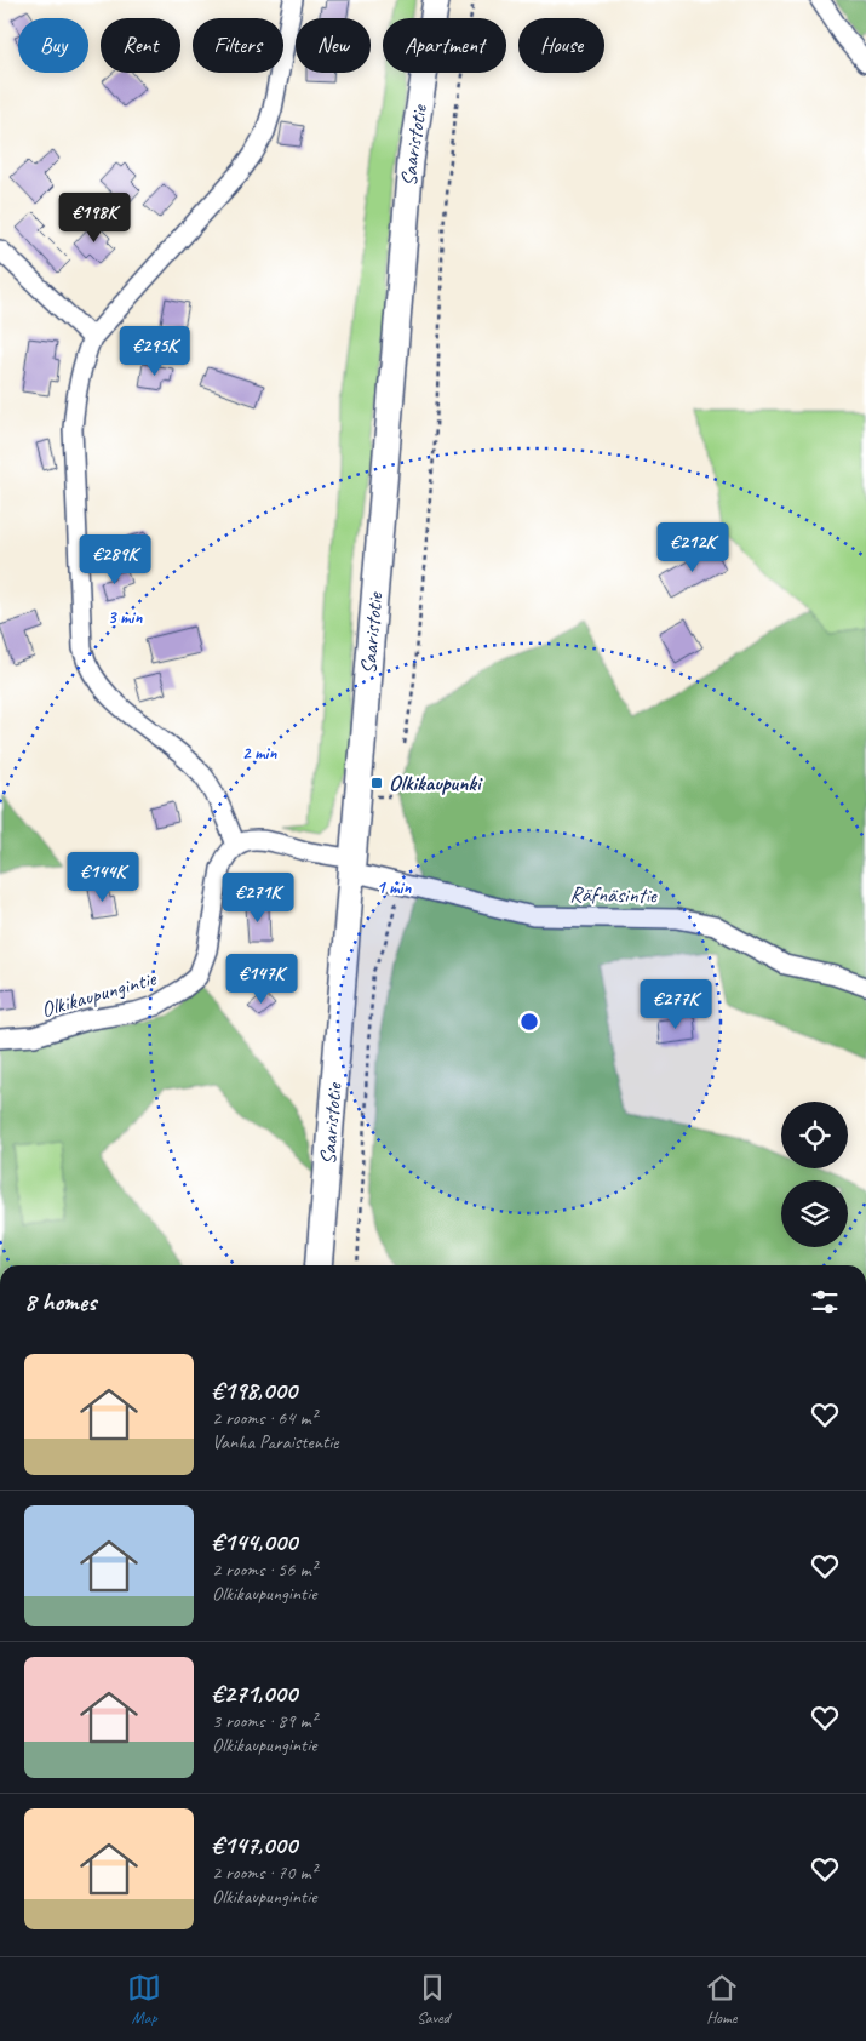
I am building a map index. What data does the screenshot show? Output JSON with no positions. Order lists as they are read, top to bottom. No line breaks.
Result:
{"streets":{"main road":["Saaristotie"],"street":["Räfnäsintie","Olkikaupungintie"]},"crossings":[["Saaristotie","Räfnäsintie"]],"places":{"transit":["Olkikaupunki"]},"page":{"chip":["Buy","Rent","Filters","New","Apartment","House"],"price":["€198K","€295K","€212K","€289K","€144K","€271K","€147K","€277K"],"heading":"8 homes","list":[{"name":"€198,000","note":"2 rooms · 64 m² · Vanha Paraistentie"},{"name":"€144,000","note":"2 rooms · 56 m² · Olkikaupungintie"},{"name":"€271,000","note":"3 rooms · 89 m² · Olkikaupungintie"},{"name":"€147,000","note":"2 rooms · 70 m² · Olkikaupungintie"}],"tabs":["Map","Saved","Home"]},"rings":["3 min","2 min","1 min"]}
